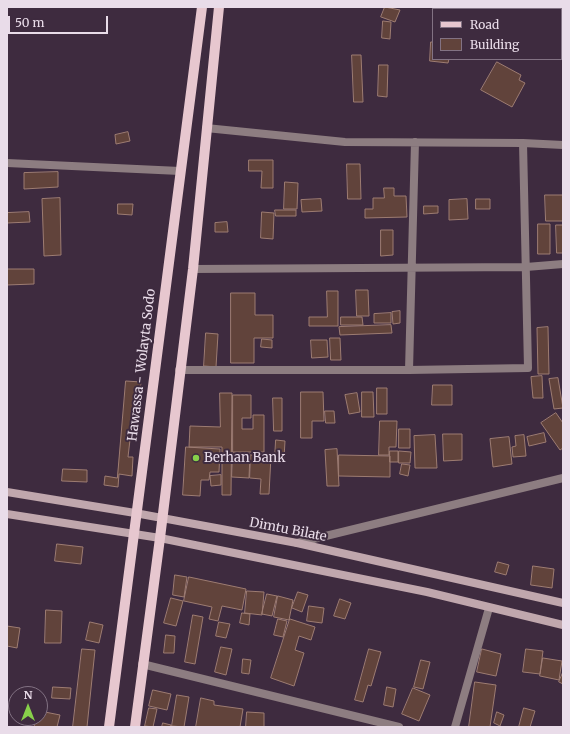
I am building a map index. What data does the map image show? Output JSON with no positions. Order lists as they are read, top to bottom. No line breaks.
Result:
{"streets":{"main road":["Hawassa - Wolayta Sodo","Dimtu Bilate"]},"crossings":[["Hawassa - Wolayta Sodo","Dimtu Bilate"]],"places":["Berhan Bank"],"legend":["Road","Building"],"scale_bar":"50 m","north":"top"}
